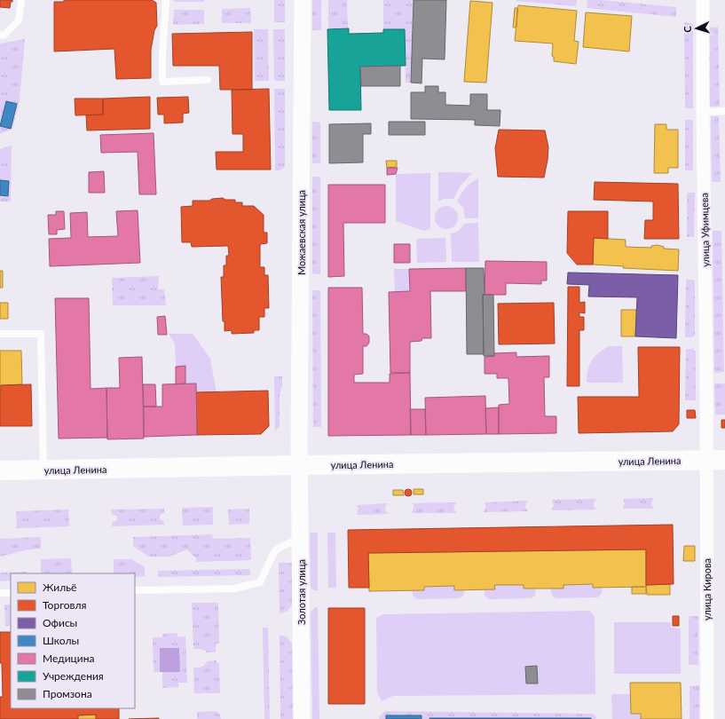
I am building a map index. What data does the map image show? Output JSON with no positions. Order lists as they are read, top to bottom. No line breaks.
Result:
{"streets":{"main road":["улица Ленина"],"street":["улица Уфимцева","Можаевская улица","улица Кирова","Золотая улица"]},"crossings":[["улица Уфимцева","улица Ленина"],["улица Уфимцева","улица Кирова"],["Можаевская улица","улица Ленина"],["Можаевская улица","Золотая улица"],["улица Ленина","улица Кирова"],["улица Ленина","Золотая улица"]],"legend":["Жильё","Торговля","Офисы","Школы","Медицина","Учреждения","Промзона"],"north":"left"}
